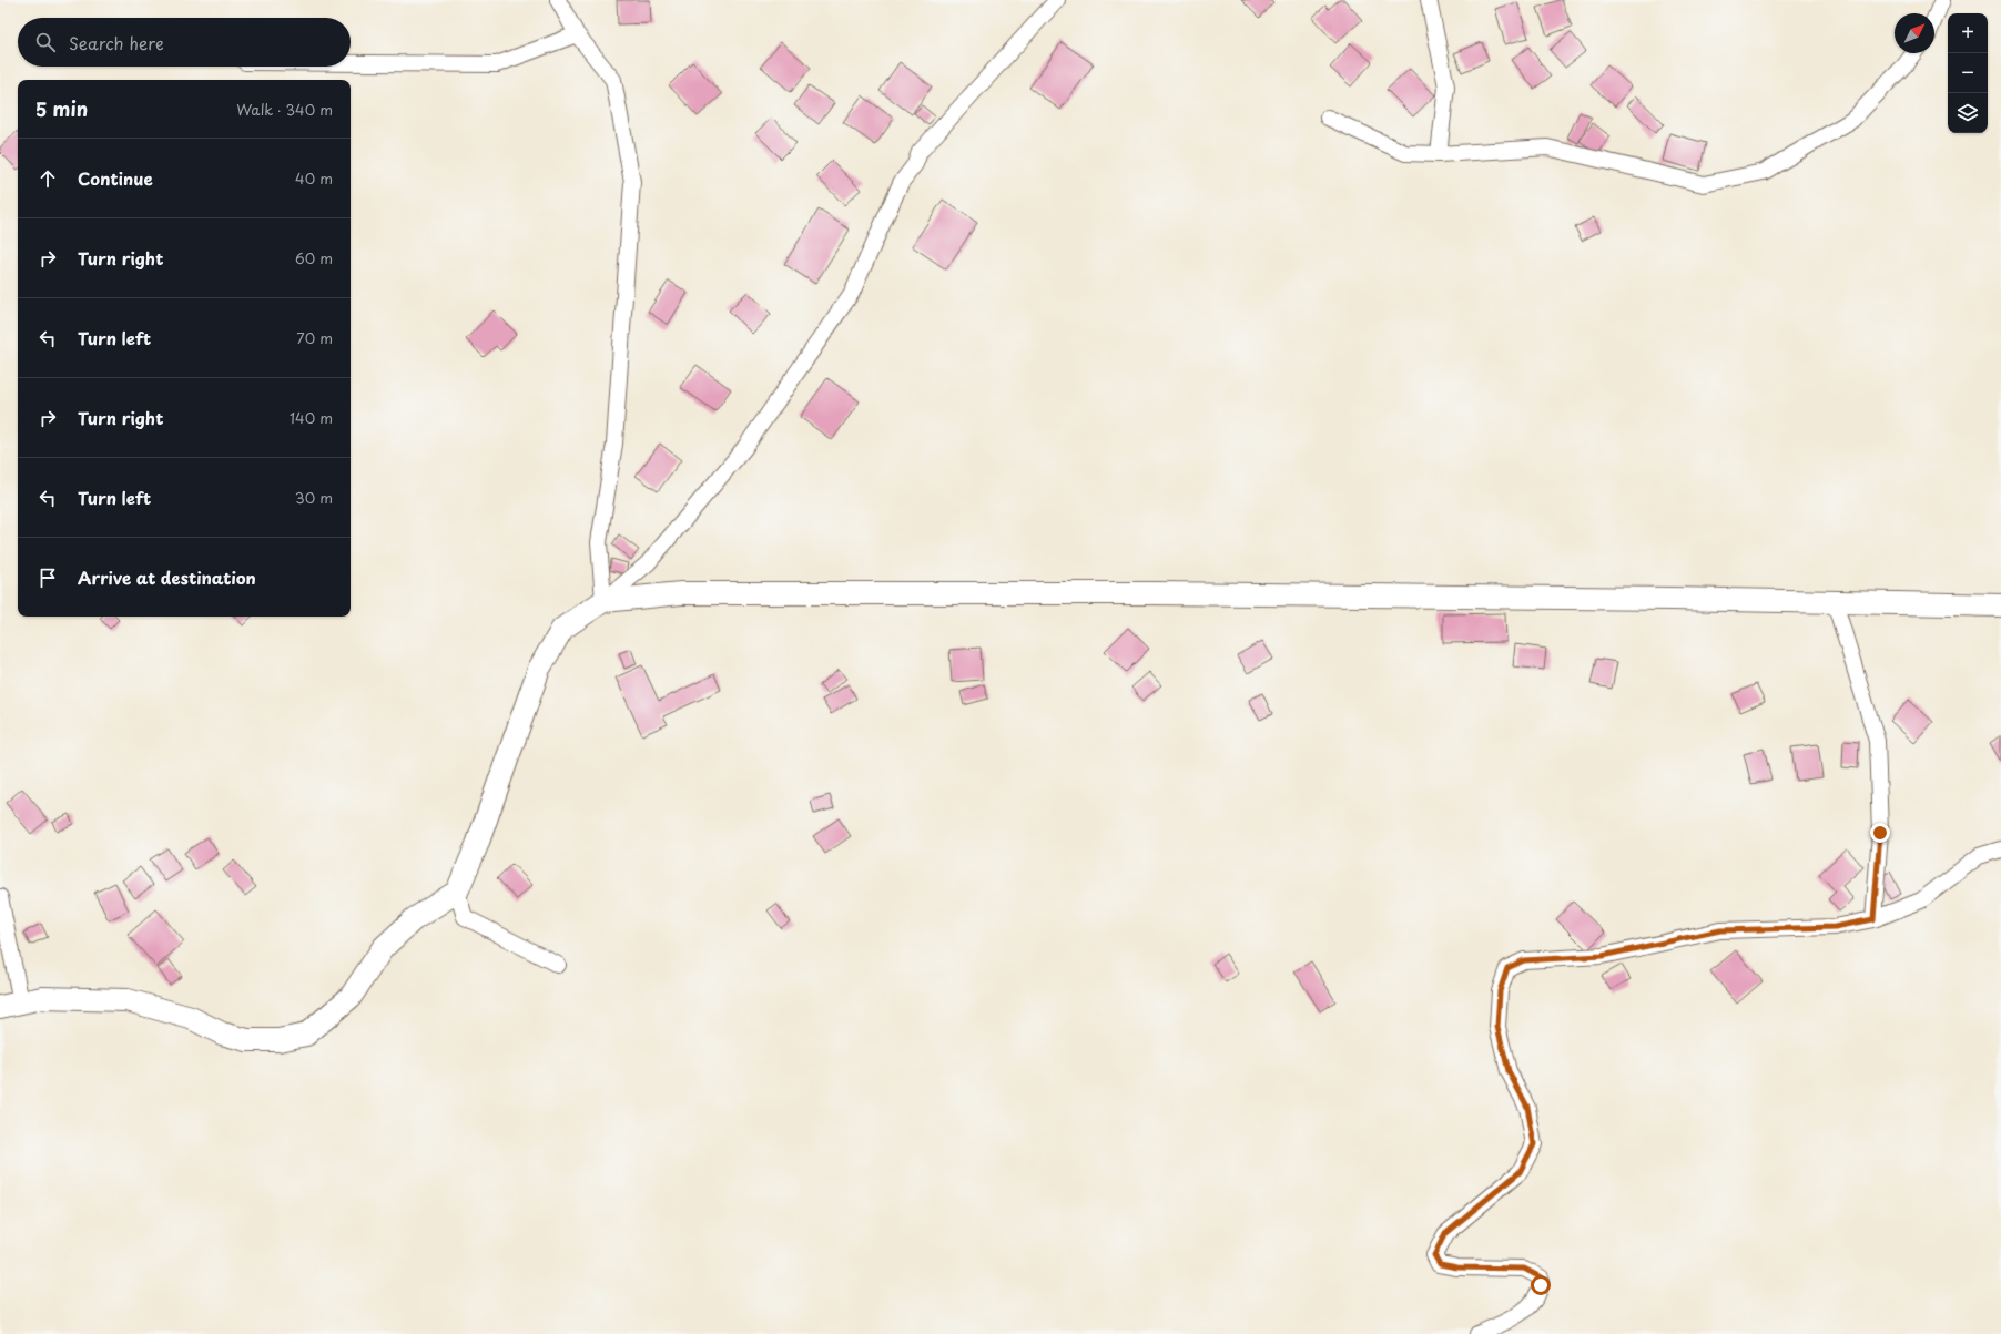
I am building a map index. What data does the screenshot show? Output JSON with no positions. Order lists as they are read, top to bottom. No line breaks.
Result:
{"north":"top right","page":{"map_buttons":["+","−"],"search":"Search here","heading":["5 min","Walk · 340 m"],"list":[["Continue","40 m"],["Turn right","60 m"],["Turn left","70 m"],["Turn right","140 m"],["Turn left","30 m"],"Arrive at destination"]}}
